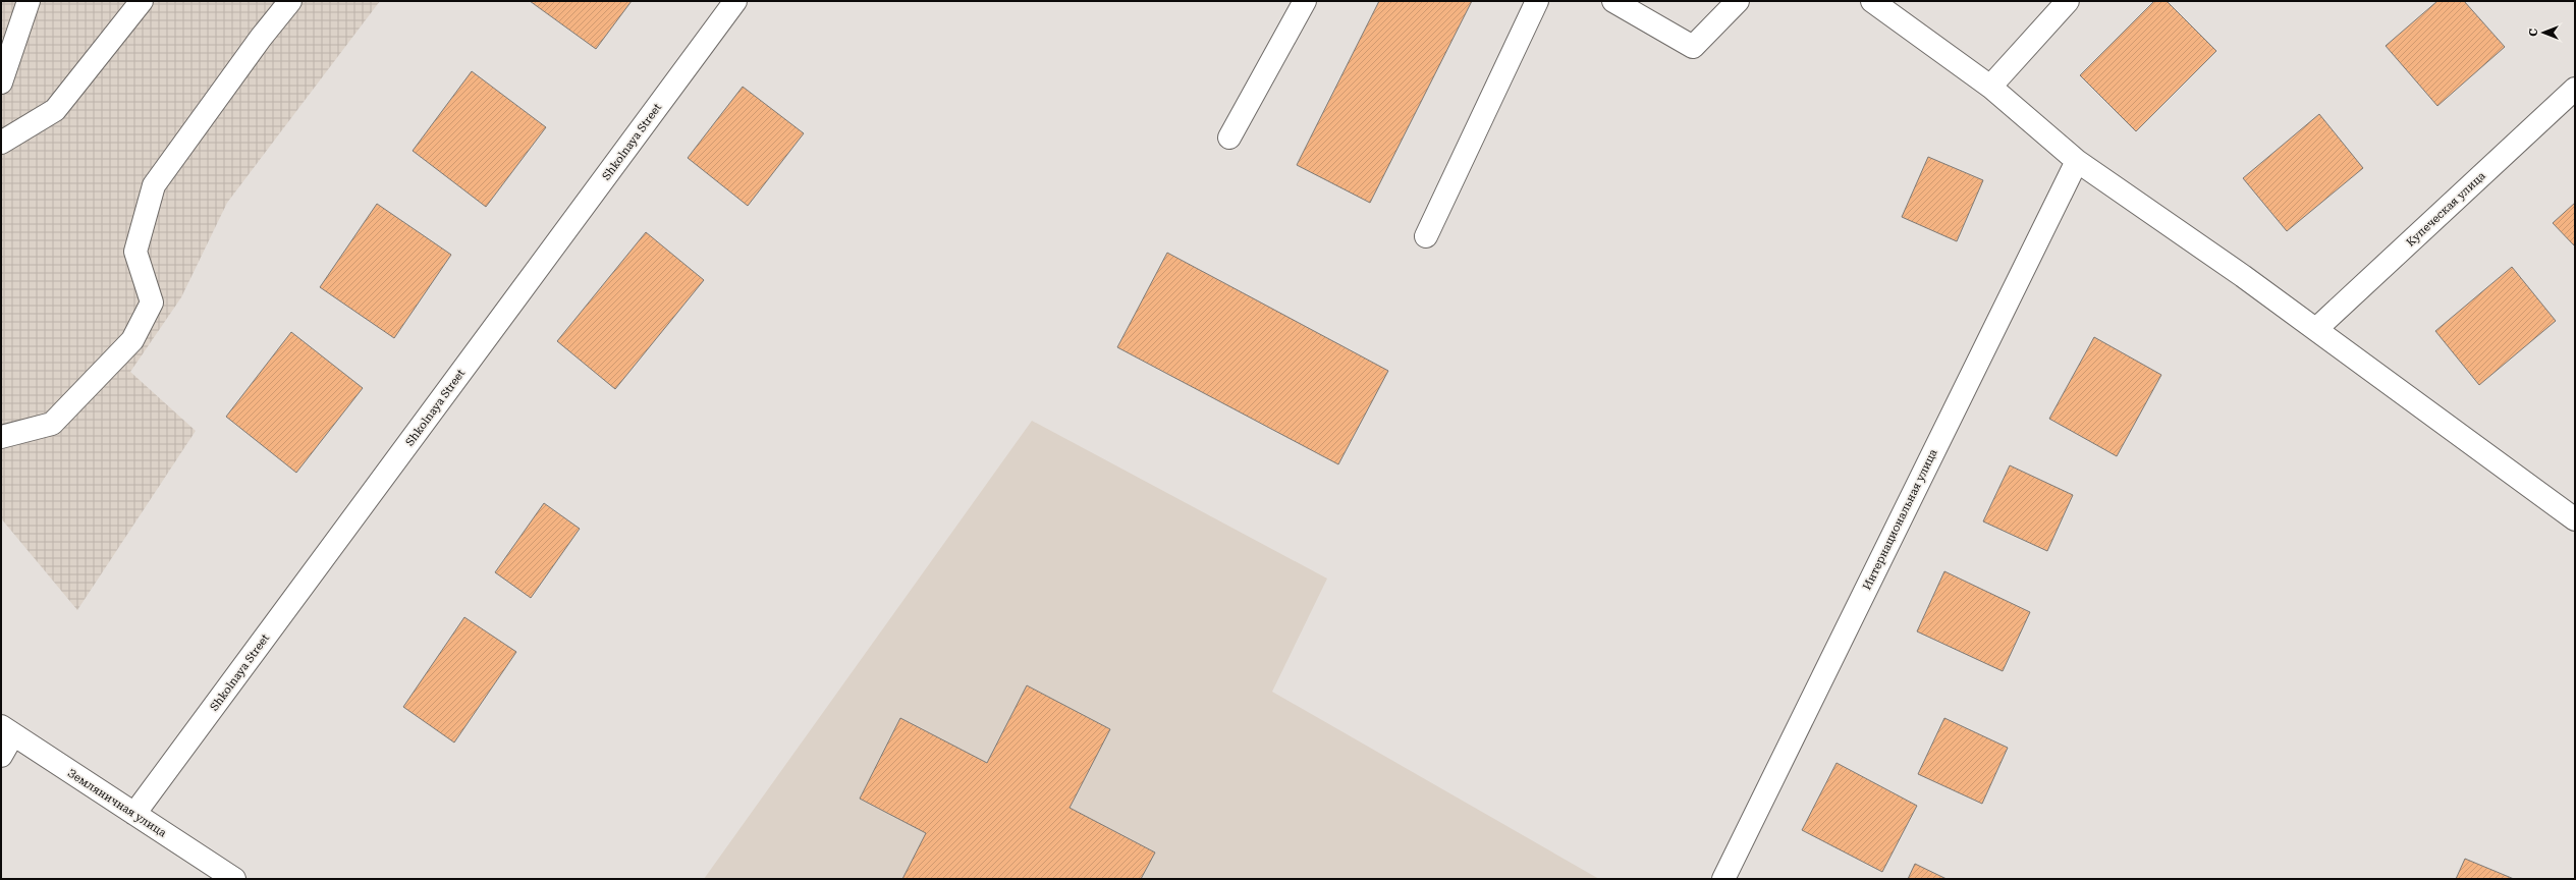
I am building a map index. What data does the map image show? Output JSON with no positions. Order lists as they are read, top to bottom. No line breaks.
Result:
{"streets":{"street":["Shkolnaya Street","Купеческая улица","Интернациональная улица","Земляничная улица"]},"crossings":[["Shkolnaya Street","Земляничная улица"]],"north":"left"}
